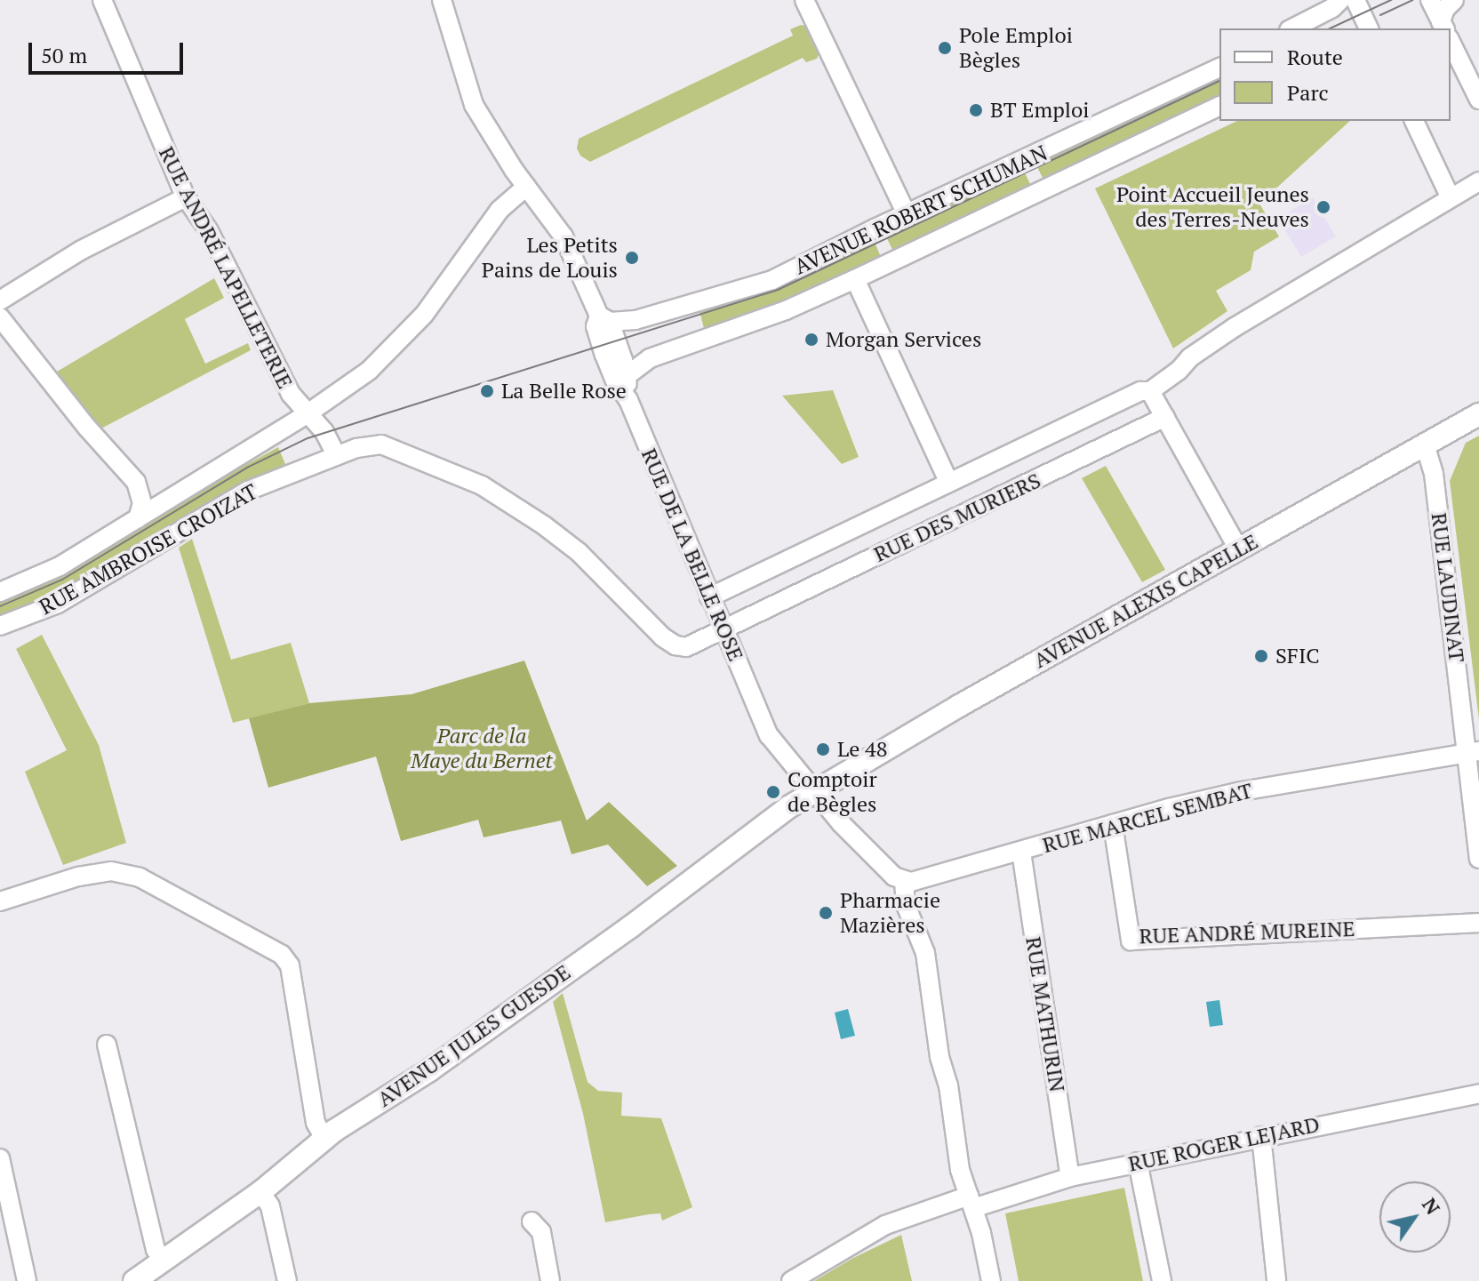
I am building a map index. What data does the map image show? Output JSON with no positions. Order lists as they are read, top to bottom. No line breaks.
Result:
{"streets":{"street":["AVENUE ROBERT SCHUMAN","RUE ANDRÉ LAPELLETERIE","RUE DES MURIERS","RUE AMBROISE CROIZAT","RUE DE LA BELLE ROSE","RUE LAUDINAT","AVENUE ALEXIS CAPELLE","RUE MARCEL SEMBAT","RUE ANDRÉ MUREINE","RUE MATHURIN","AVENUE JULES GUESDE","RUE ROGER LEJARD"]},"crossings":[["AVENUE ROBERT SCHUMAN","RUE DE LA BELLE ROSE"],["RUE ANDRÉ LAPELLETERIE","RUE DES MURIERS"],["RUE ANDRÉ LAPELLETERIE","RUE AMBROISE CROIZAT"],["RUE DES MURIERS","RUE AMBROISE CROIZAT"],["RUE DES MURIERS","RUE DE LA BELLE ROSE"],["RUE AMBROISE CROIZAT","RUE DE LA BELLE ROSE"],["RUE DE LA BELLE ROSE","AVENUE ALEXIS CAPELLE"],["RUE DE LA BELLE ROSE","RUE MARCEL SEMBAT"],["RUE DE LA BELLE ROSE","AVENUE JULES GUESDE"],["RUE LAUDINAT","AVENUE ALEXIS CAPELLE"],["RUE LAUDINAT","RUE MARCEL SEMBAT"],["AVENUE ALEXIS CAPELLE","AVENUE JULES GUESDE"],["RUE MARCEL SEMBAT","RUE ANDRÉ MUREINE"],["RUE MARCEL SEMBAT","RUE MATHURIN"],["RUE MATHURIN","RUE ROGER LEJARD"]],"parks":["Parc de la Maye du Bernet"],"places":["Pole Emploi Bègles","BT Emploi","Point Accueil Jeunes des Terres-Neuves","Les Petits Pains de Louis","Morgan Services","La Belle Rose","SFIC","Le 48","Comptoir de Bègles","Pharmacie Mazières"],"legend":["Route","Parc"],"scale_bar":"50 m","north":"top right"}
